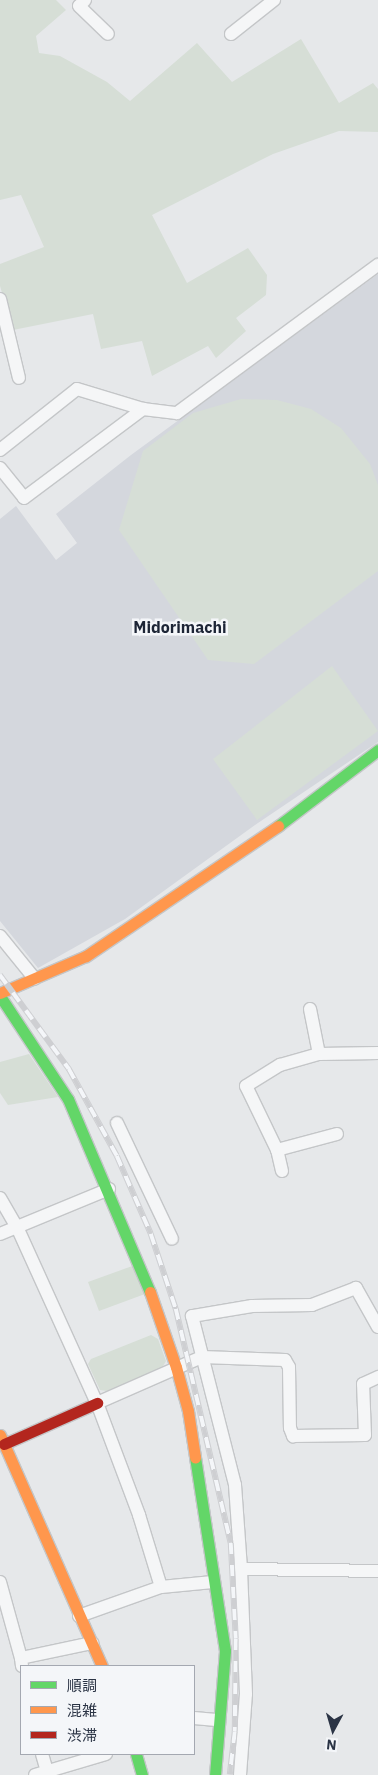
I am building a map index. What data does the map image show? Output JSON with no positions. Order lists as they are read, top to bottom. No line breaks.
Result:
{"districts":["Midorimachi"],"legend":["順調","混雑","渋滞"],"north":"bottom"}
